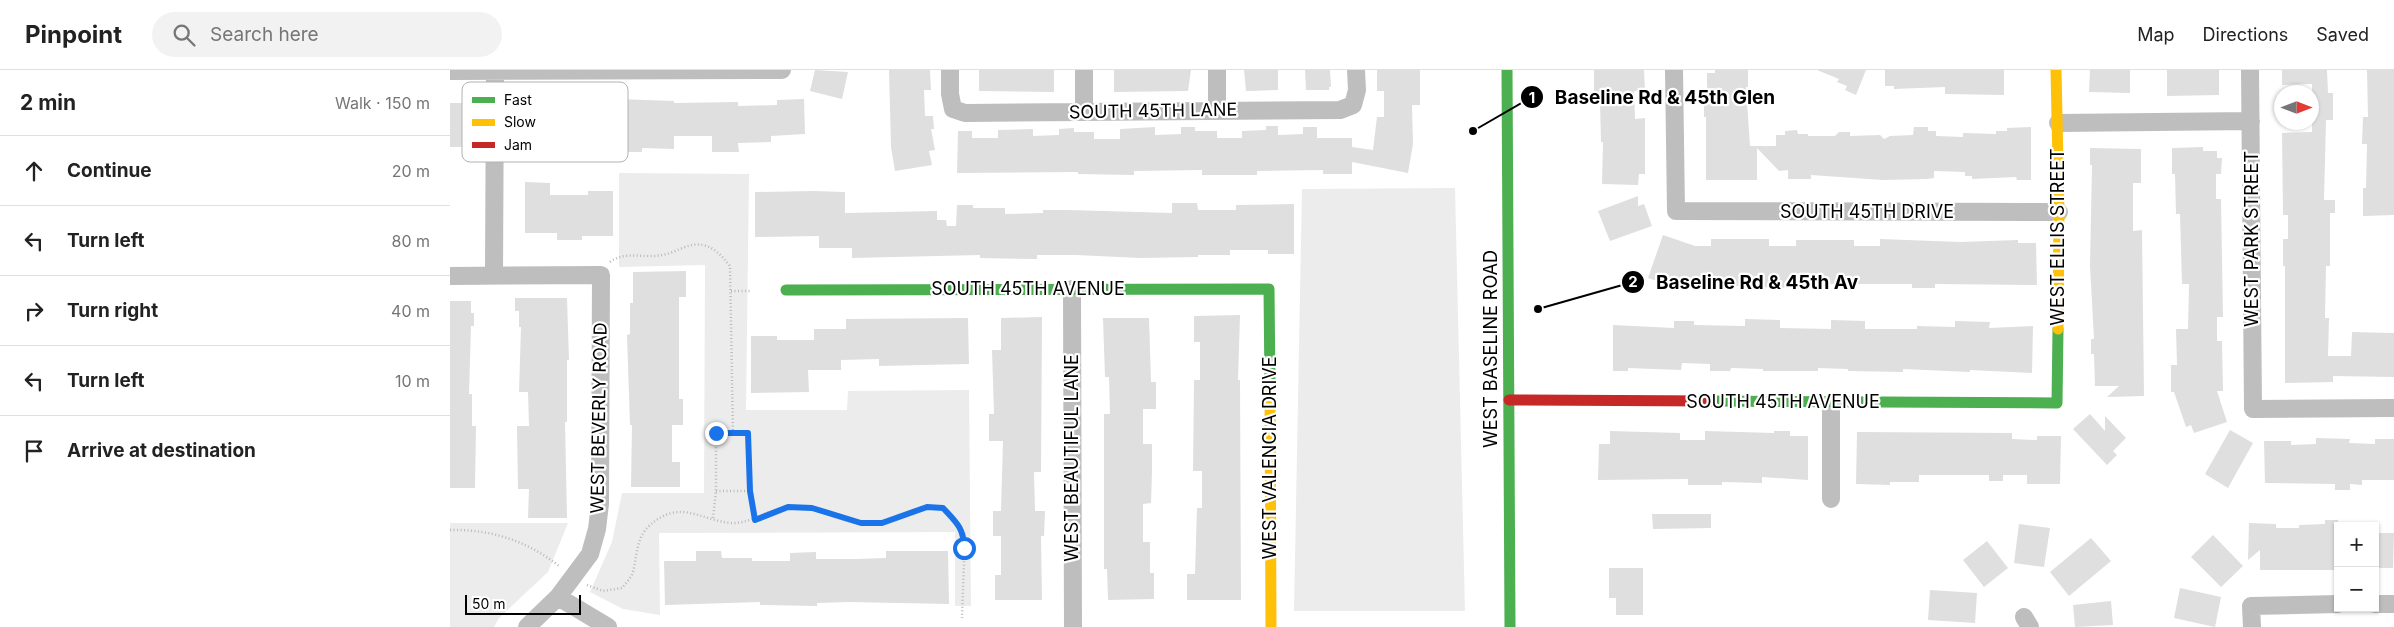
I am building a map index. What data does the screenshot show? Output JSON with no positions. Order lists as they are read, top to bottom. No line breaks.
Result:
{"streets":{"street":["SOUTH 45TH LANE","SOUTH 45TH DRIVE","WEST ELLIS STREET","WEST PARK STREET","SOUTH 45TH AVENUE","WEST BASELINE ROAD","WEST BEVERLY ROAD","WEST BEAUTIFUL LANE","WEST VALENCIA DRIVE"]},"crossings":[["SOUTH 45TH DRIVE","WEST ELLIS STREET"],["WEST ELLIS STREET","SOUTH 45TH AVENUE"],["SOUTH 45TH AVENUE","WEST BASELINE ROAD"],["SOUTH 45TH AVENUE","WEST BEAUTIFUL LANE"],["SOUTH 45TH AVENUE","WEST VALENCIA DRIVE"]],"places":["Baseline Rd & 45th Glen","Baseline Rd & 45th Av"],"legend":["Fast","Slow","Jam"],"scale_bar":"50 m","north":"right","page":{"header":"Pinpoint","search":"Search here","nav":["Map","Directions","Saved"],"heading":["2 min","Walk · 150 m"],"list":[["Continue","20 m"],["Turn left","80 m"],["Turn right","40 m"],["Turn left","10 m"],"Arrive at destination"],"map_buttons":["+","−"],"scale":"50 m"}}
